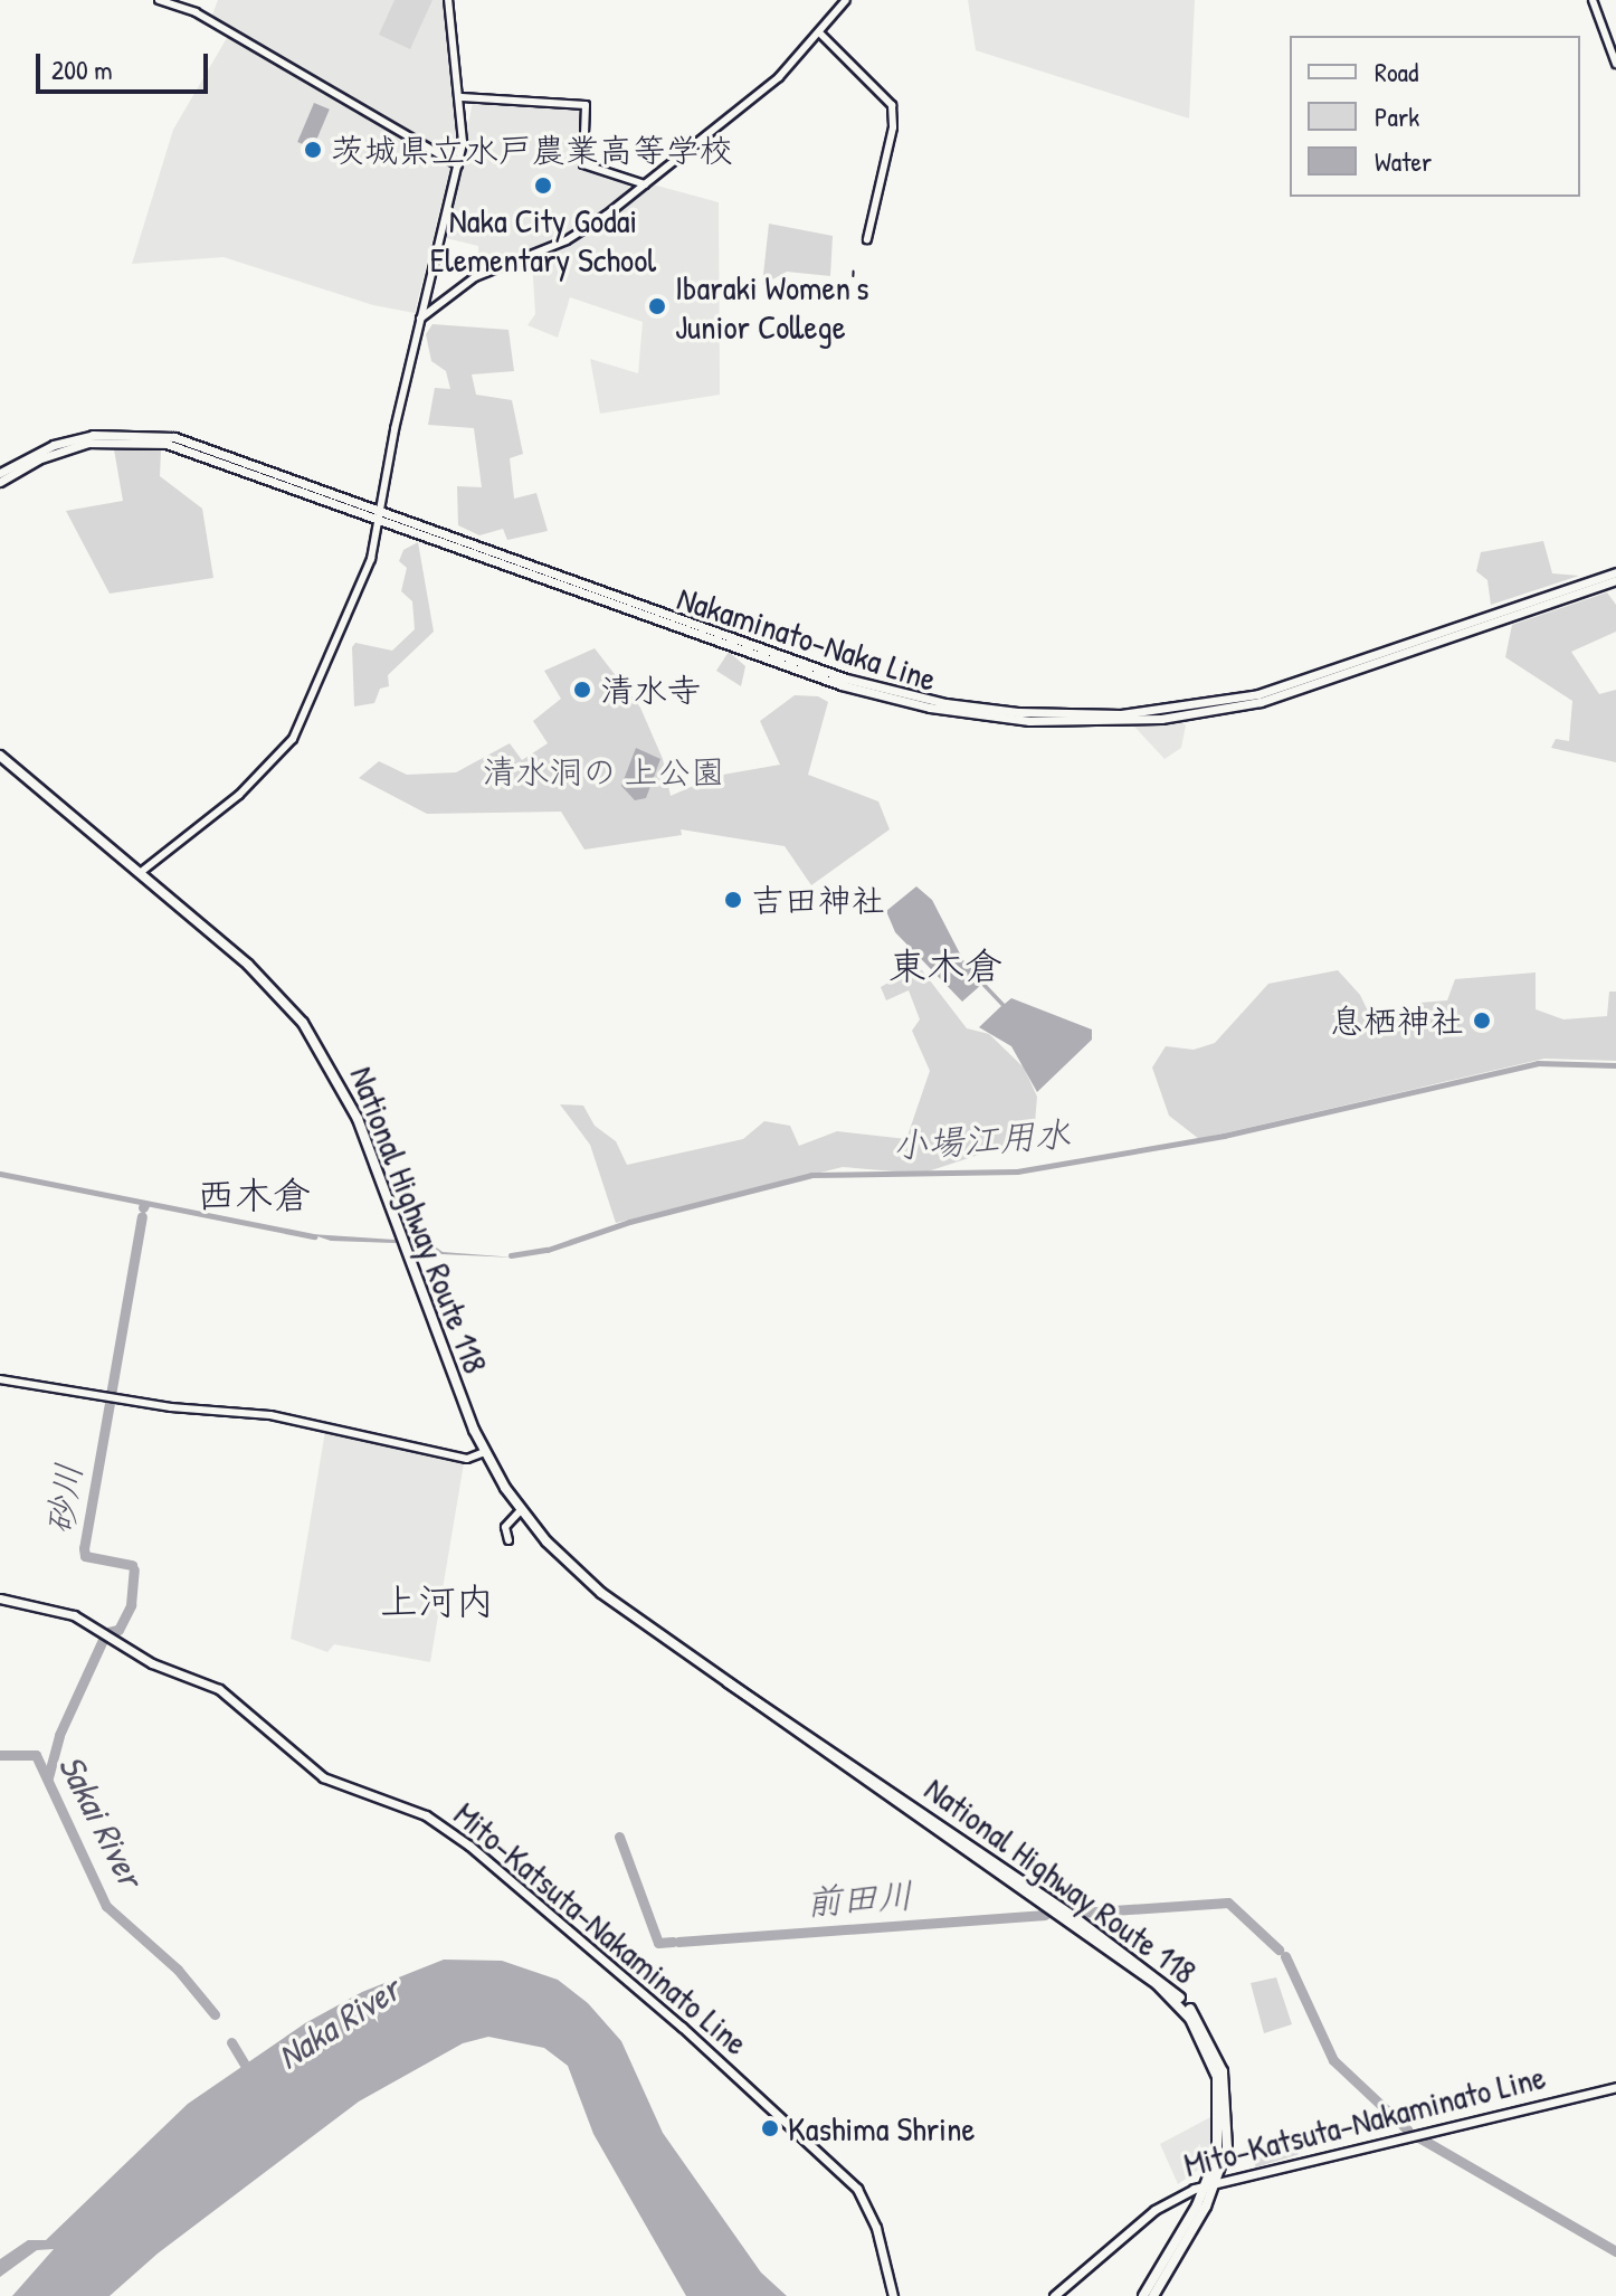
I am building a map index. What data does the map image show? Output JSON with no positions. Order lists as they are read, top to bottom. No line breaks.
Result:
{"streets":{"highway":["National Highway Route 118"],"main road":["Nakaminato-Naka Line","Mito-Katsuta-Nakaminato Line"]},"crossings":[["National Highway Route 118","Mito-Katsuta-Nakaminato Line"]],"districts":["東木倉","西木倉","上河内"],"water":["小場江用水","砂川","Sakai River","前田川","Naka River"],"parks":["清水洞の 上公園"],"places":["茨城県立水戸農業高等学校","Naka City Godai Elementary School","Ibaraki Women's Junior College","清水寺","吉田神社","息栖神社","Kashima Shrine"],"legend":["Road","Park","Water"],"scale_bar":"200 m"}
